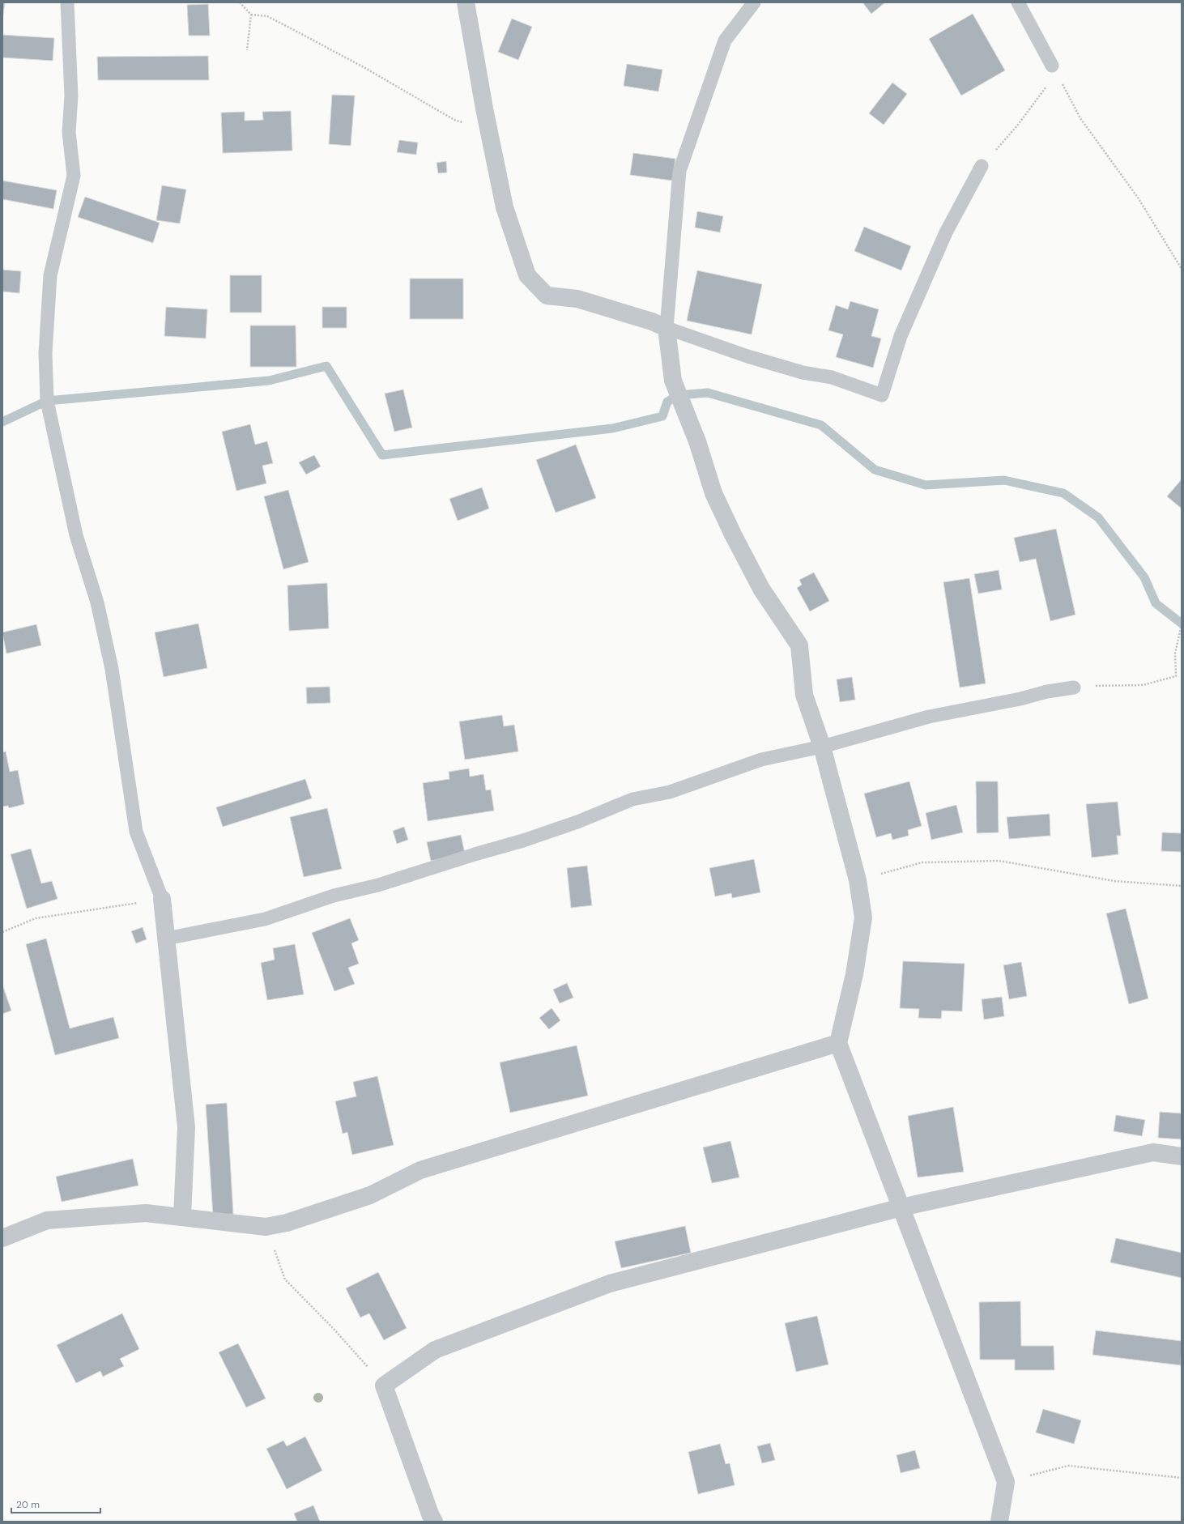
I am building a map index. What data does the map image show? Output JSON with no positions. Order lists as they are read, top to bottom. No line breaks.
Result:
{"scale_bar":"20 m"}
